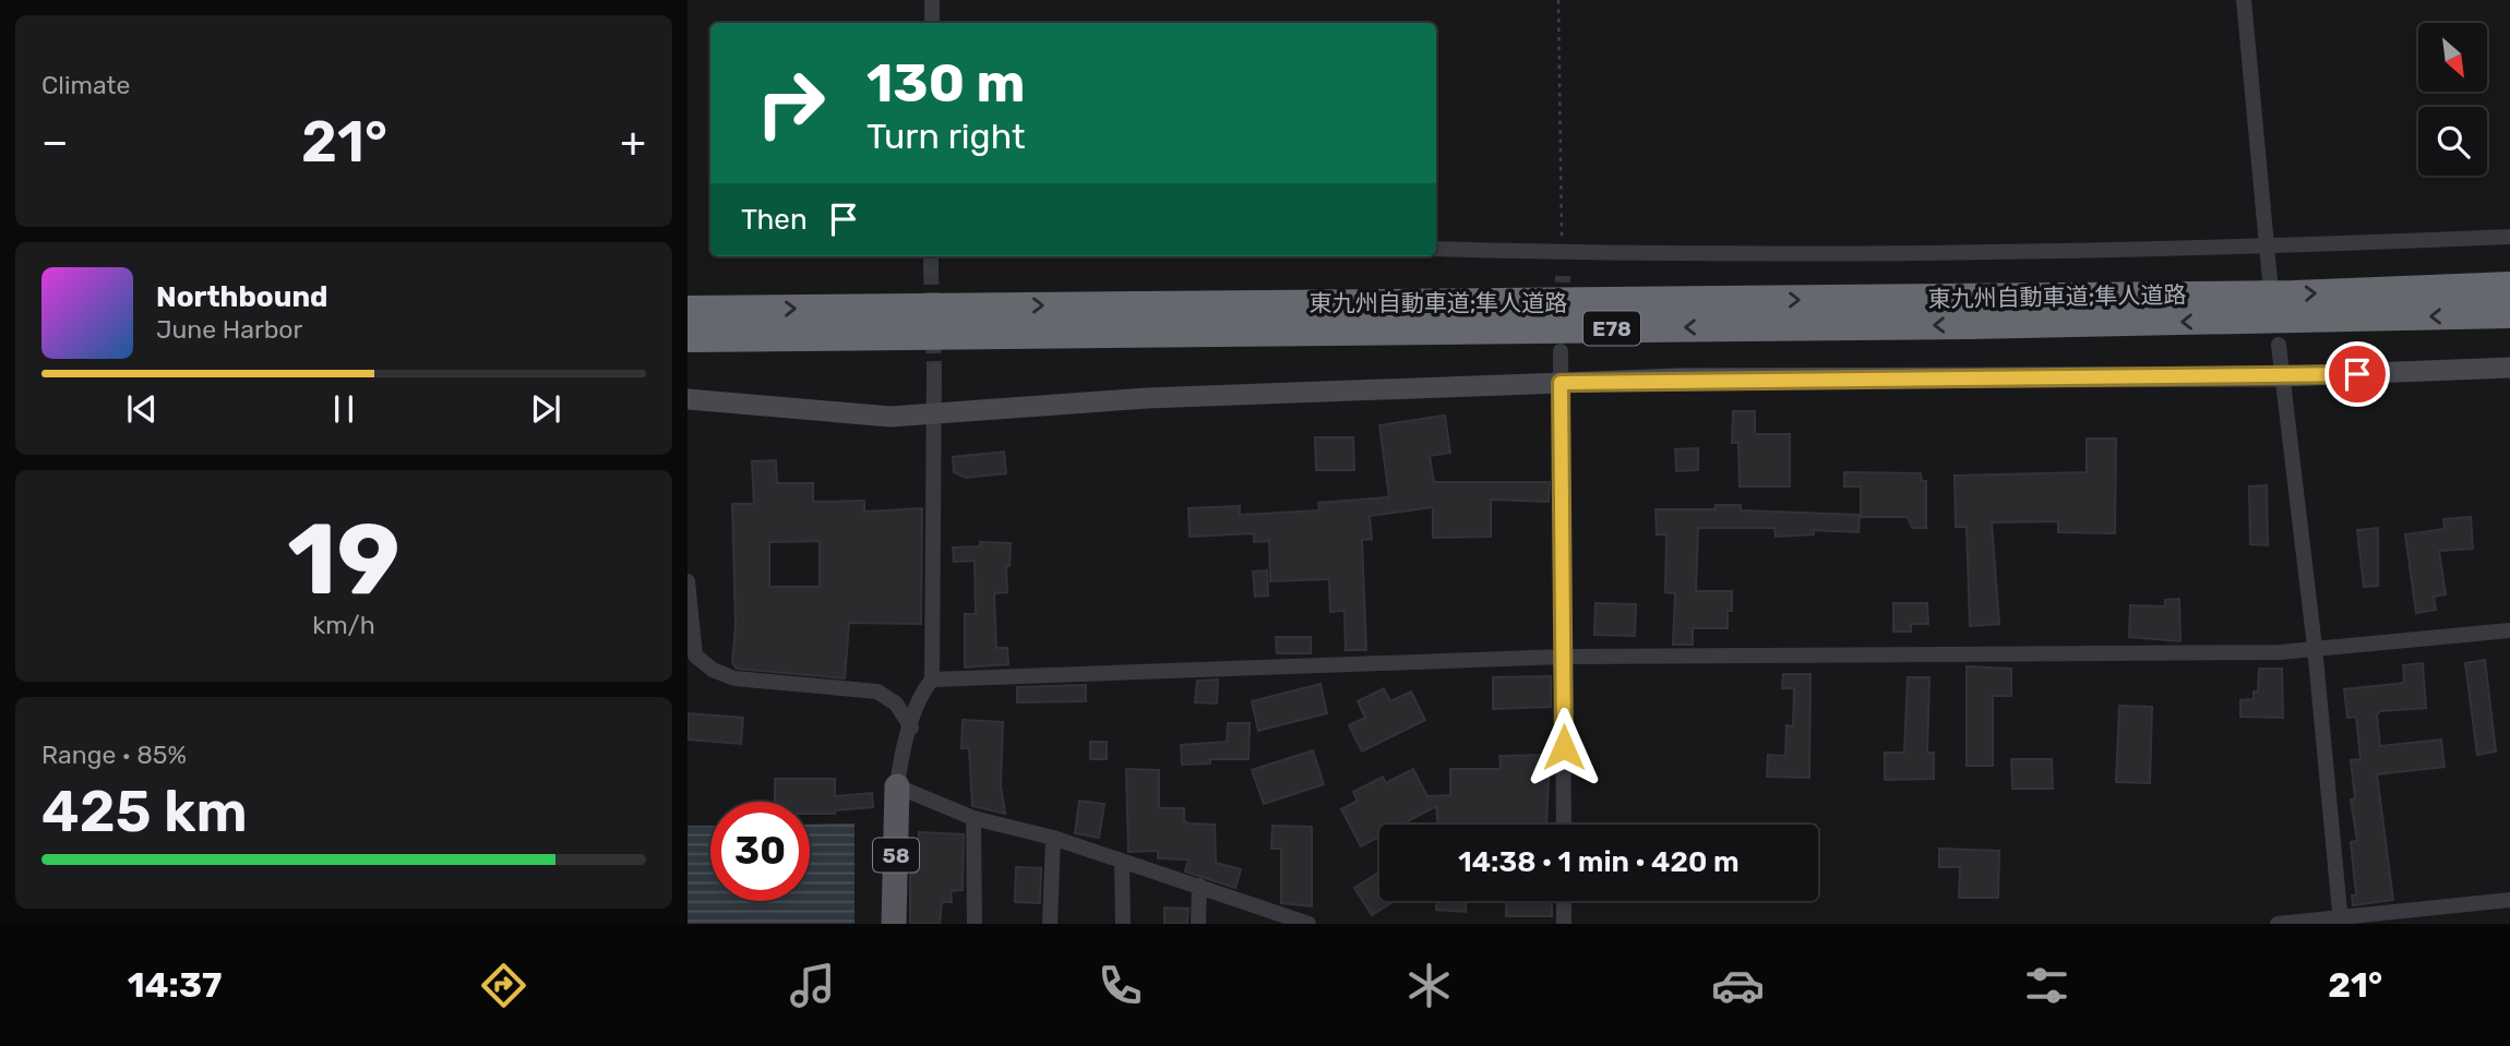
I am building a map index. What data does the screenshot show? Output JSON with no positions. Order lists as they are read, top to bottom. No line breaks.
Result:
{"streets":{"highway":["東九州自動車道;隼人道路","E78"],"main road":["58"]},"north":"bottom right","page":{"tile":["Climate",["19","km/h"],["Range · 85%","425 km"]],"turn":["130 m","Turn right"],"heat":["−","21°","+"],"then":"Then","song":["Northbound","June Harbor"],"limit":"30","trip":"14:38 · 1 min · 420 m","tabs":["14:37","21°"]}}
